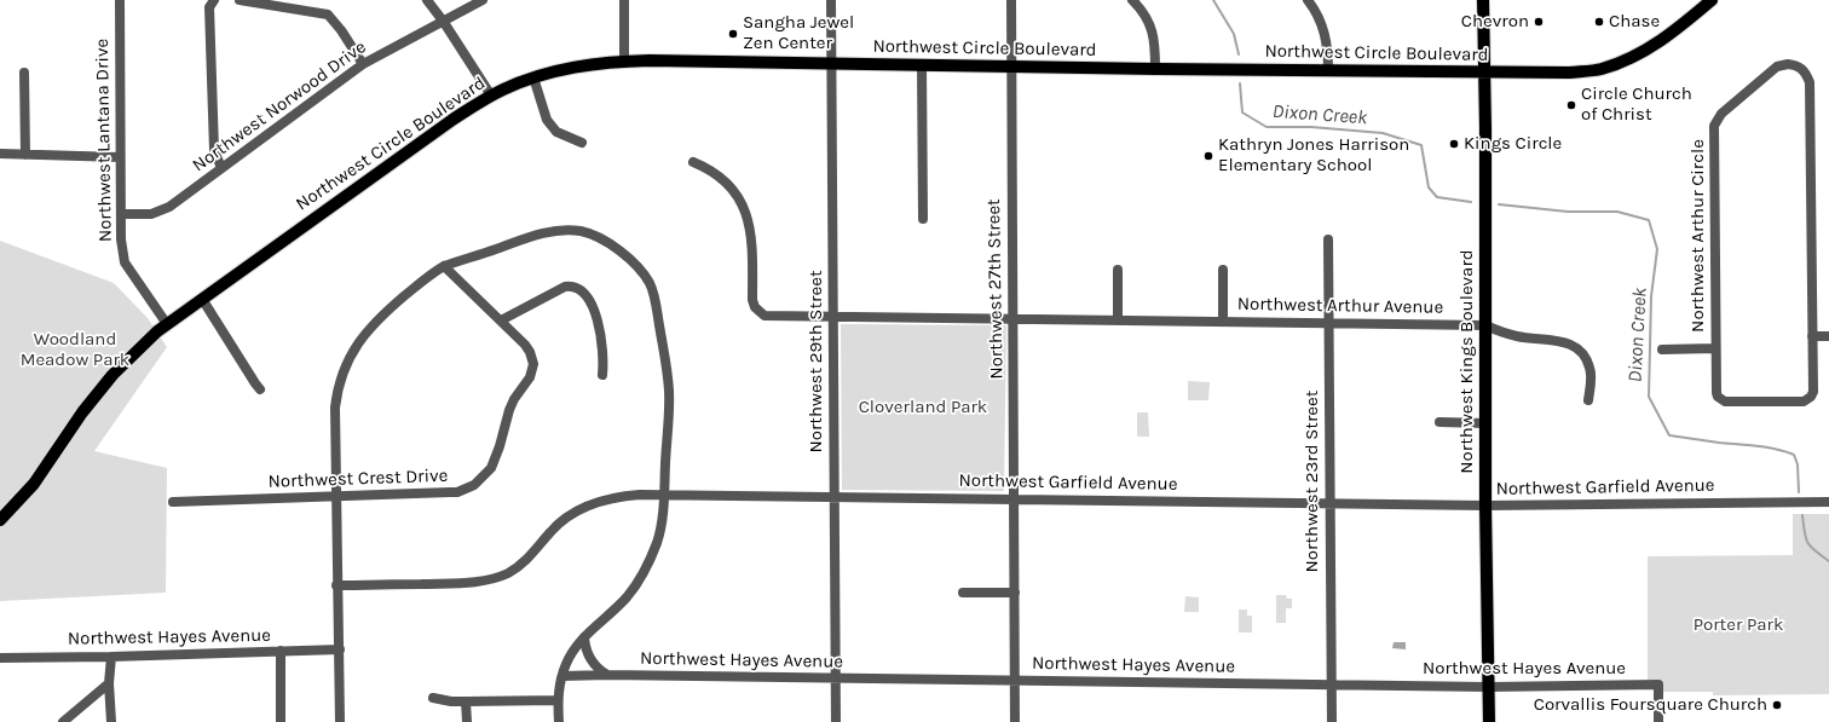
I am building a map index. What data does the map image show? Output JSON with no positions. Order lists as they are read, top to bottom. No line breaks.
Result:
{"streets":{"main road":["Northwest Circle Boulevard","Northwest Kings Boulevard"],"street":["Northwest Norwood Drive","Northwest Lantana Drive","Northwest Arthur Circle","Northwest 27th Street","Northwest Arthur Avenue","Northwest 29th Street","Northwest Crest Drive","Northwest 23rd Street","Northwest Garfield Avenue","Northwest Hayes Avenue"]},"crossings":[["Northwest Circle Boulevard","Northwest Lantana Drive"],["Northwest Circle Boulevard","Northwest 27th Street"],["Northwest Circle Boulevard","Northwest 29th Street"],["Northwest Circle Boulevard","Northwest Kings Boulevard"],["Northwest Norwood Drive","Northwest Lantana Drive"],["Northwest 27th Street","Northwest Arthur Avenue"],["Northwest 27th Street","Northwest Garfield Avenue"],["Northwest 27th Street","Northwest Hayes Avenue"],["Northwest Arthur Avenue","Northwest 29th Street"],["Northwest Arthur Avenue","Northwest Kings Boulevard"],["Northwest Arthur Avenue","Northwest 23rd Street"],["Northwest 29th Street","Northwest Garfield Avenue"],["Northwest 29th Street","Northwest Hayes Avenue"],["Northwest Kings Boulevard","Northwest Garfield Avenue"],["Northwest Kings Boulevard","Northwest Hayes Avenue"],["Northwest 23rd Street","Northwest Garfield Avenue"],["Northwest 23rd Street","Northwest Hayes Avenue"]],"water":["Dixon Creek"],"parks":["Woodland Meadow Park","Cloverland Park","Porter Park"],"places":["Chevron","Chase","Sangha Jewel Zen Center","Circle Church of Christ","Kings Circle","Kathryn Jones Harrison Elementary School","Corvallis Foursquare Church"]}
